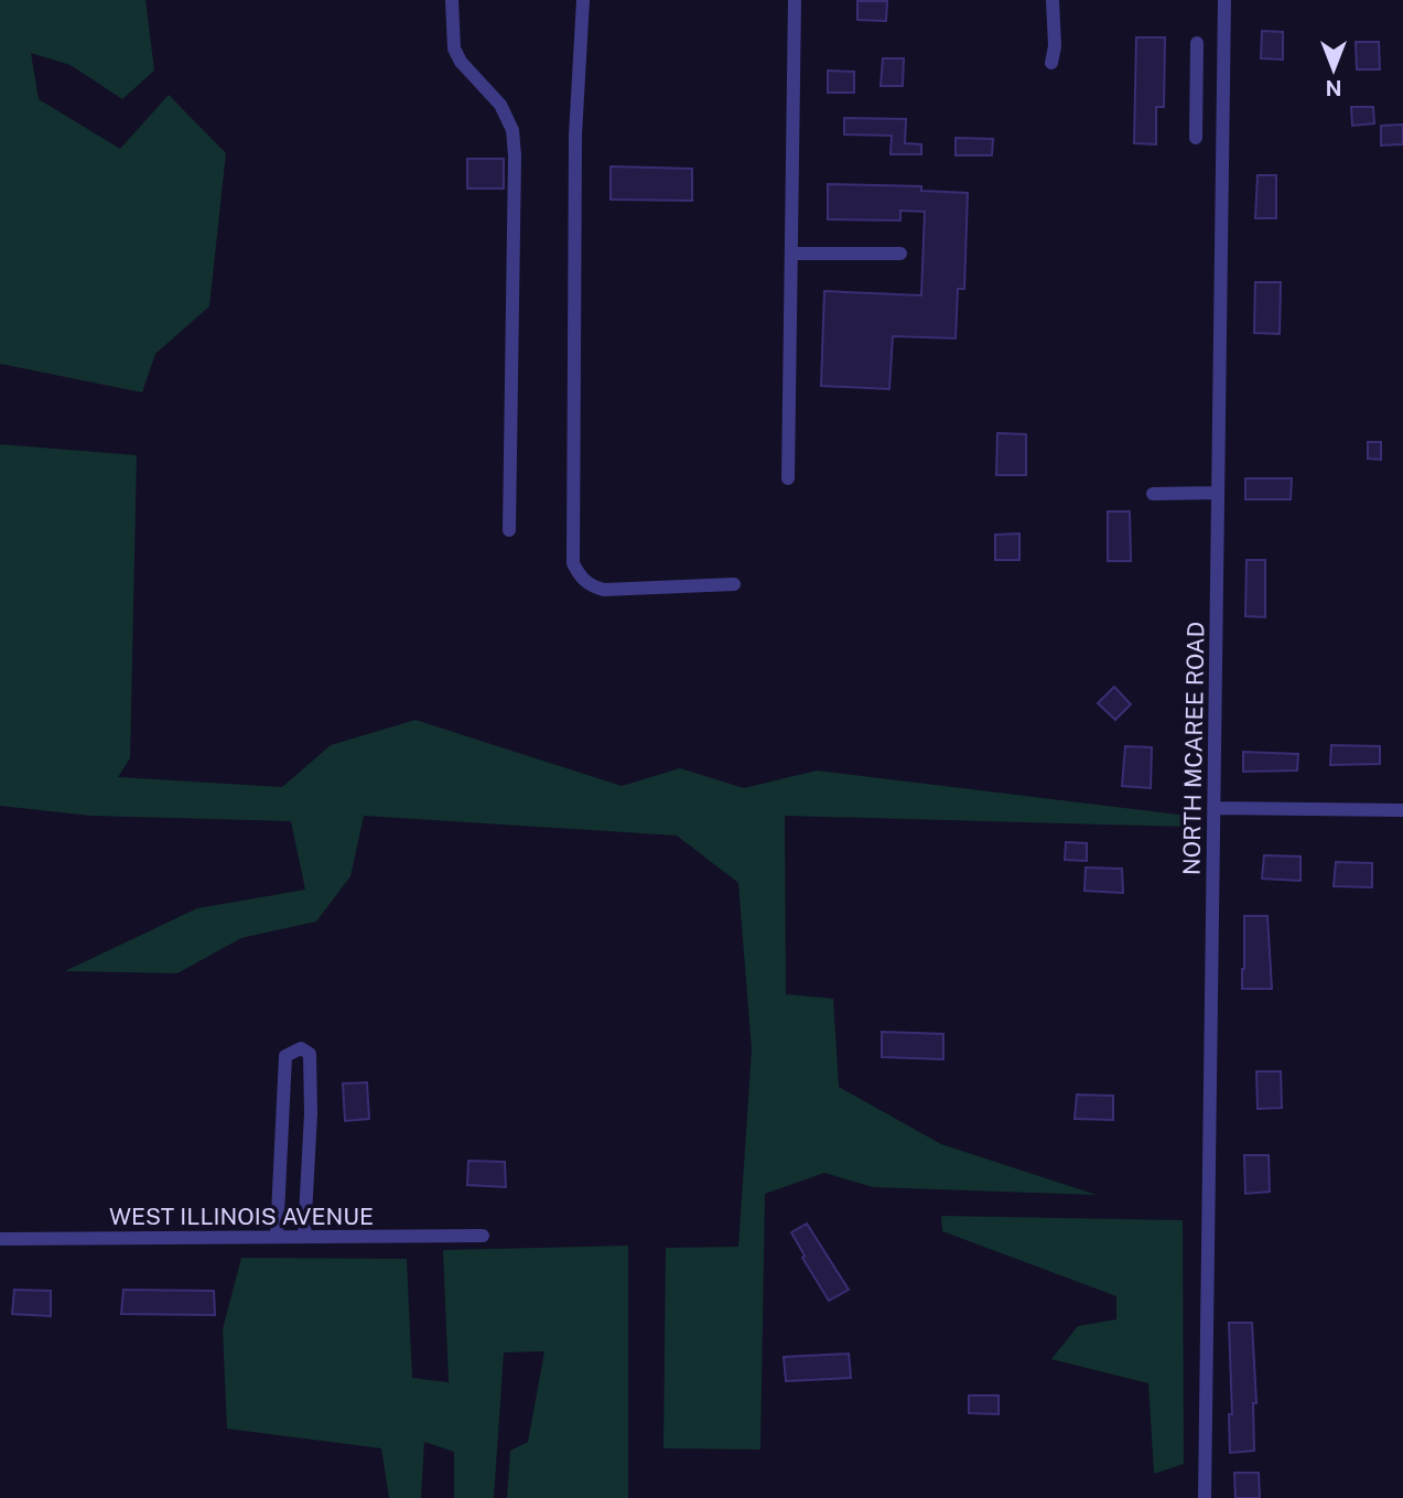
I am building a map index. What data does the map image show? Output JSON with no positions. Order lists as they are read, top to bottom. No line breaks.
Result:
{"streets":{"street":["NORTH MCAREE ROAD","WEST ILLINOIS AVENUE"]},"north":"bottom"}
